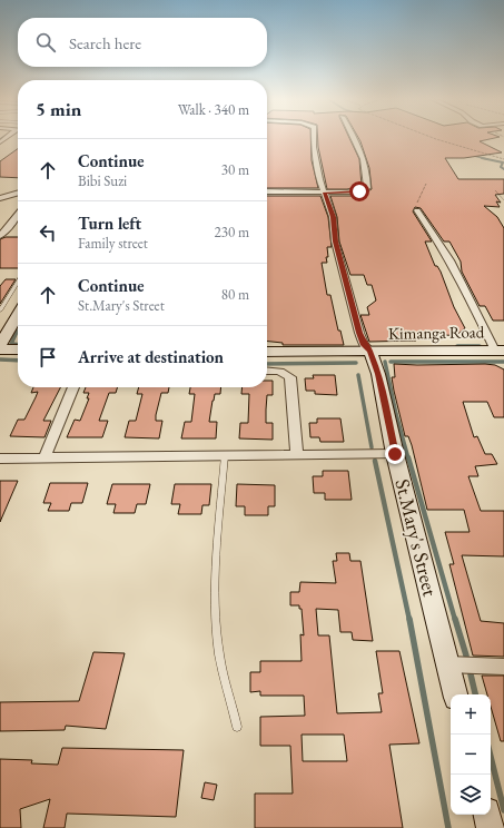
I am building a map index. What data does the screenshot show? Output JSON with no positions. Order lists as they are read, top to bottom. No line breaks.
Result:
{"streets":{"street":["Kimanga Road","St.Mary's Street"]},"crossings":[["Kimanga Road","St.Mary's Street"]],"page":{"search":"Search here","heading":["5 min","Walk · 340 m"],"list":[["Continue","Bibi Suzi","30 m"],["Turn left","Family street","230 m"],["Continue","St.Mary's Street","80 m"],"Arrive at destination"],"map_buttons":["+","−"]}}
